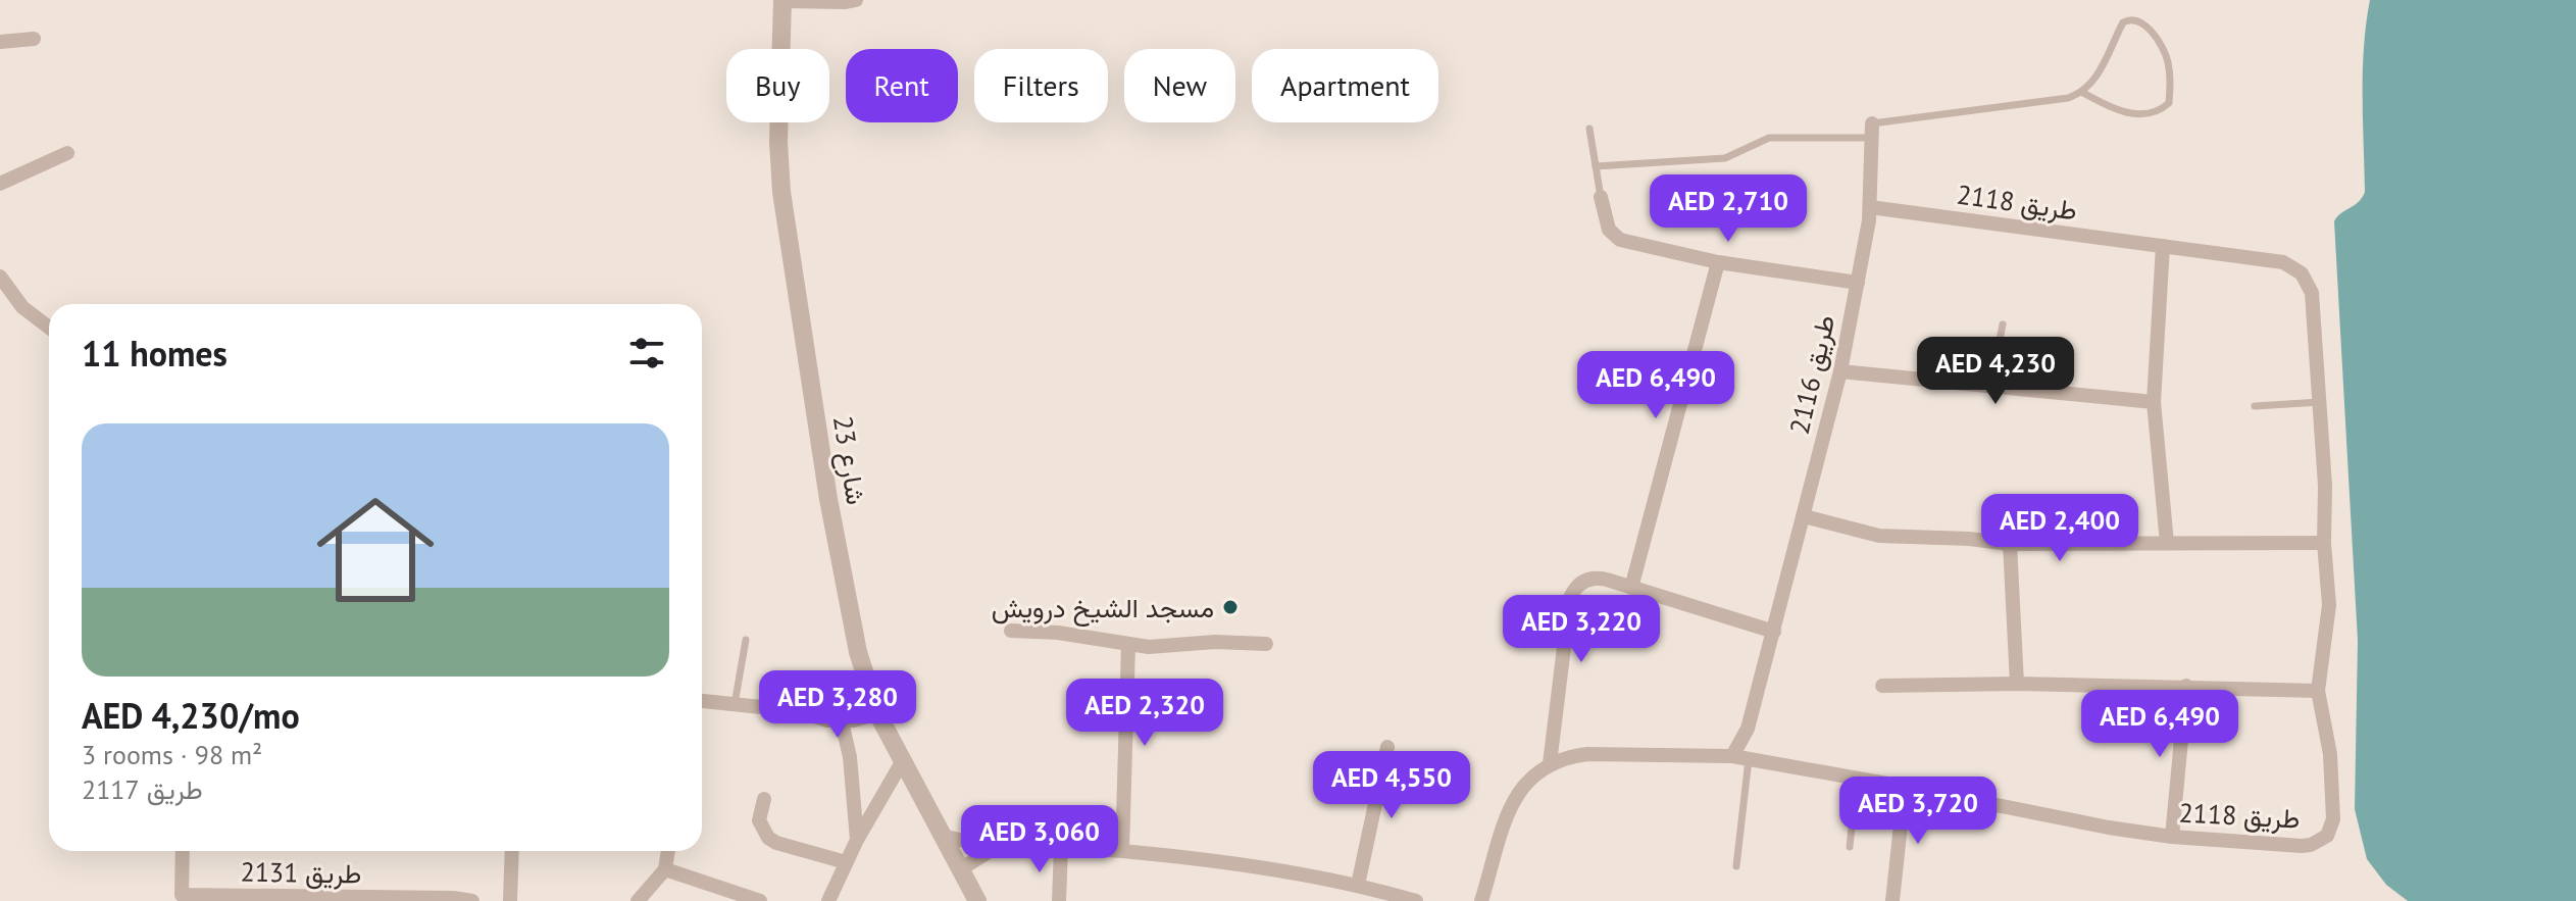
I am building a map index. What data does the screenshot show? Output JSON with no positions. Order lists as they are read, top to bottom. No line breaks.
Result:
{"streets":{"street":["طريق 2118","طريق 2116","شارع 23","طريق 2131"]},"crossings":[["طريق 2118","طريق 2116"]],"places":["مسجد الشيخ درويش"],"page":{"chip":["Buy","Rent","Filters","New","Apartment"],"price":["AED 2,710","AED 4,230","AED 6,490","AED 2,400","AED 3,220","AED 3,280","AED 2,320","AED 6,490","AED 4,550","AED 3,720","AED 3,060"],"heading":"11 homes","list":[{"name":"AED 4,230/mo","note":"3 rooms · 98 m² · طريق 2117"}]}}
